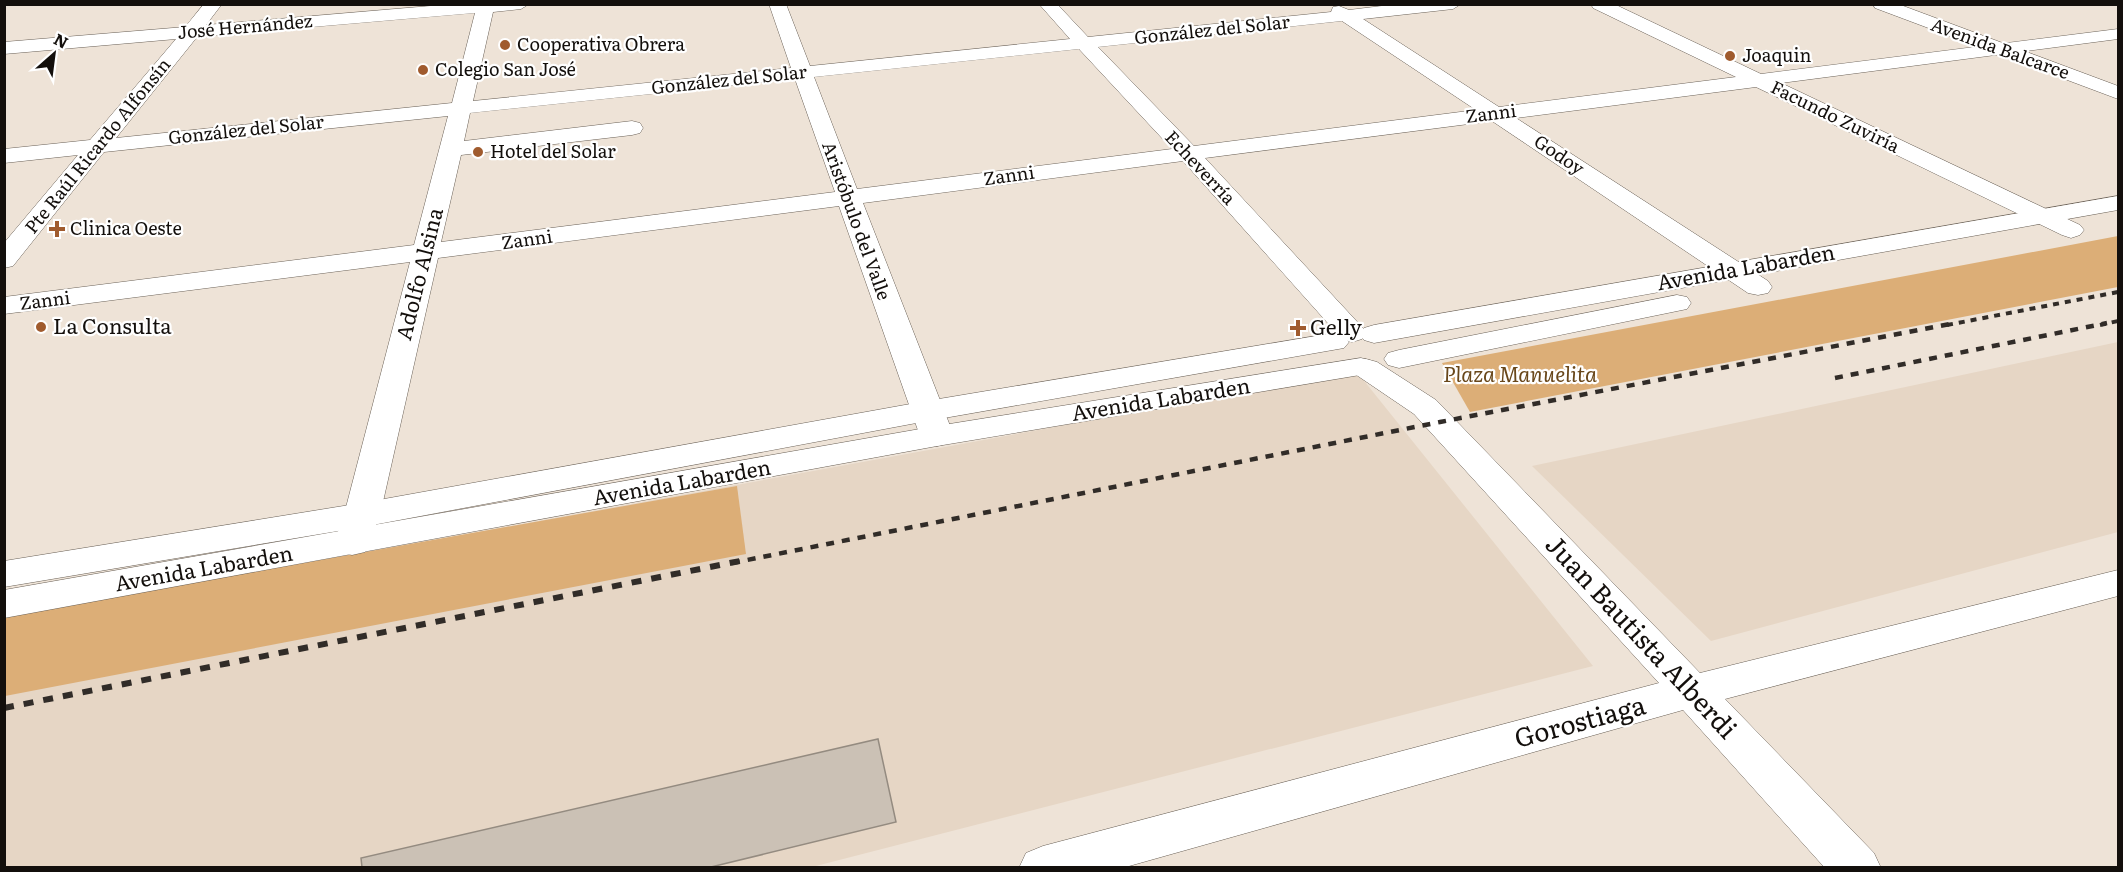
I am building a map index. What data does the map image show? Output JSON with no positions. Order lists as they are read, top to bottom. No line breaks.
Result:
{"streets":{"street":["José Hernández","González del Solar","Avenida Balcarce","Zanni","Facundo Zuviría","Pte Raúl Ricardo Alfonsín","Godoy","Echeverría","Aristóbulo del Valle","Avenida Labarden","Adolfo Alsina","Juan Bautista Alberdi","Gorostiaga"]},"crossings":[["José Hernández","Pte Raúl Ricardo Alfonsín"],["José Hernández","Adolfo Alsina"],["González del Solar","Pte Raúl Ricardo Alfonsín"],["González del Solar","Godoy"],["González del Solar","Echeverría"],["González del Solar","Aristóbulo del Valle"],["González del Solar","Adolfo Alsina"],["Avenida Balcarce","Zanni"],["Zanni","Facundo Zuviría"],["Zanni","Godoy"],["Zanni","Echeverría"],["Zanni","Aristóbulo del Valle"],["Zanni","Adolfo Alsina"],["Facundo Zuviría","Avenida Labarden"],["Godoy","Avenida Labarden"],["Echeverría","Avenida Labarden"],["Echeverría","Juan Bautista Alberdi"],["Aristóbulo del Valle","Avenida Labarden"],["Avenida Labarden","Adolfo Alsina"],["Avenida Labarden","Juan Bautista Alberdi"],["Juan Bautista Alberdi","Gorostiaga"]],"parks":["Plaza Manuelita"],"places":{"other":["Cooperativa Obrera","Joaquin","Colegio San José","Hotel del Solar","La Consulta"],"health":["Clinica Oeste","Gelly"]},"north":"top right"}
